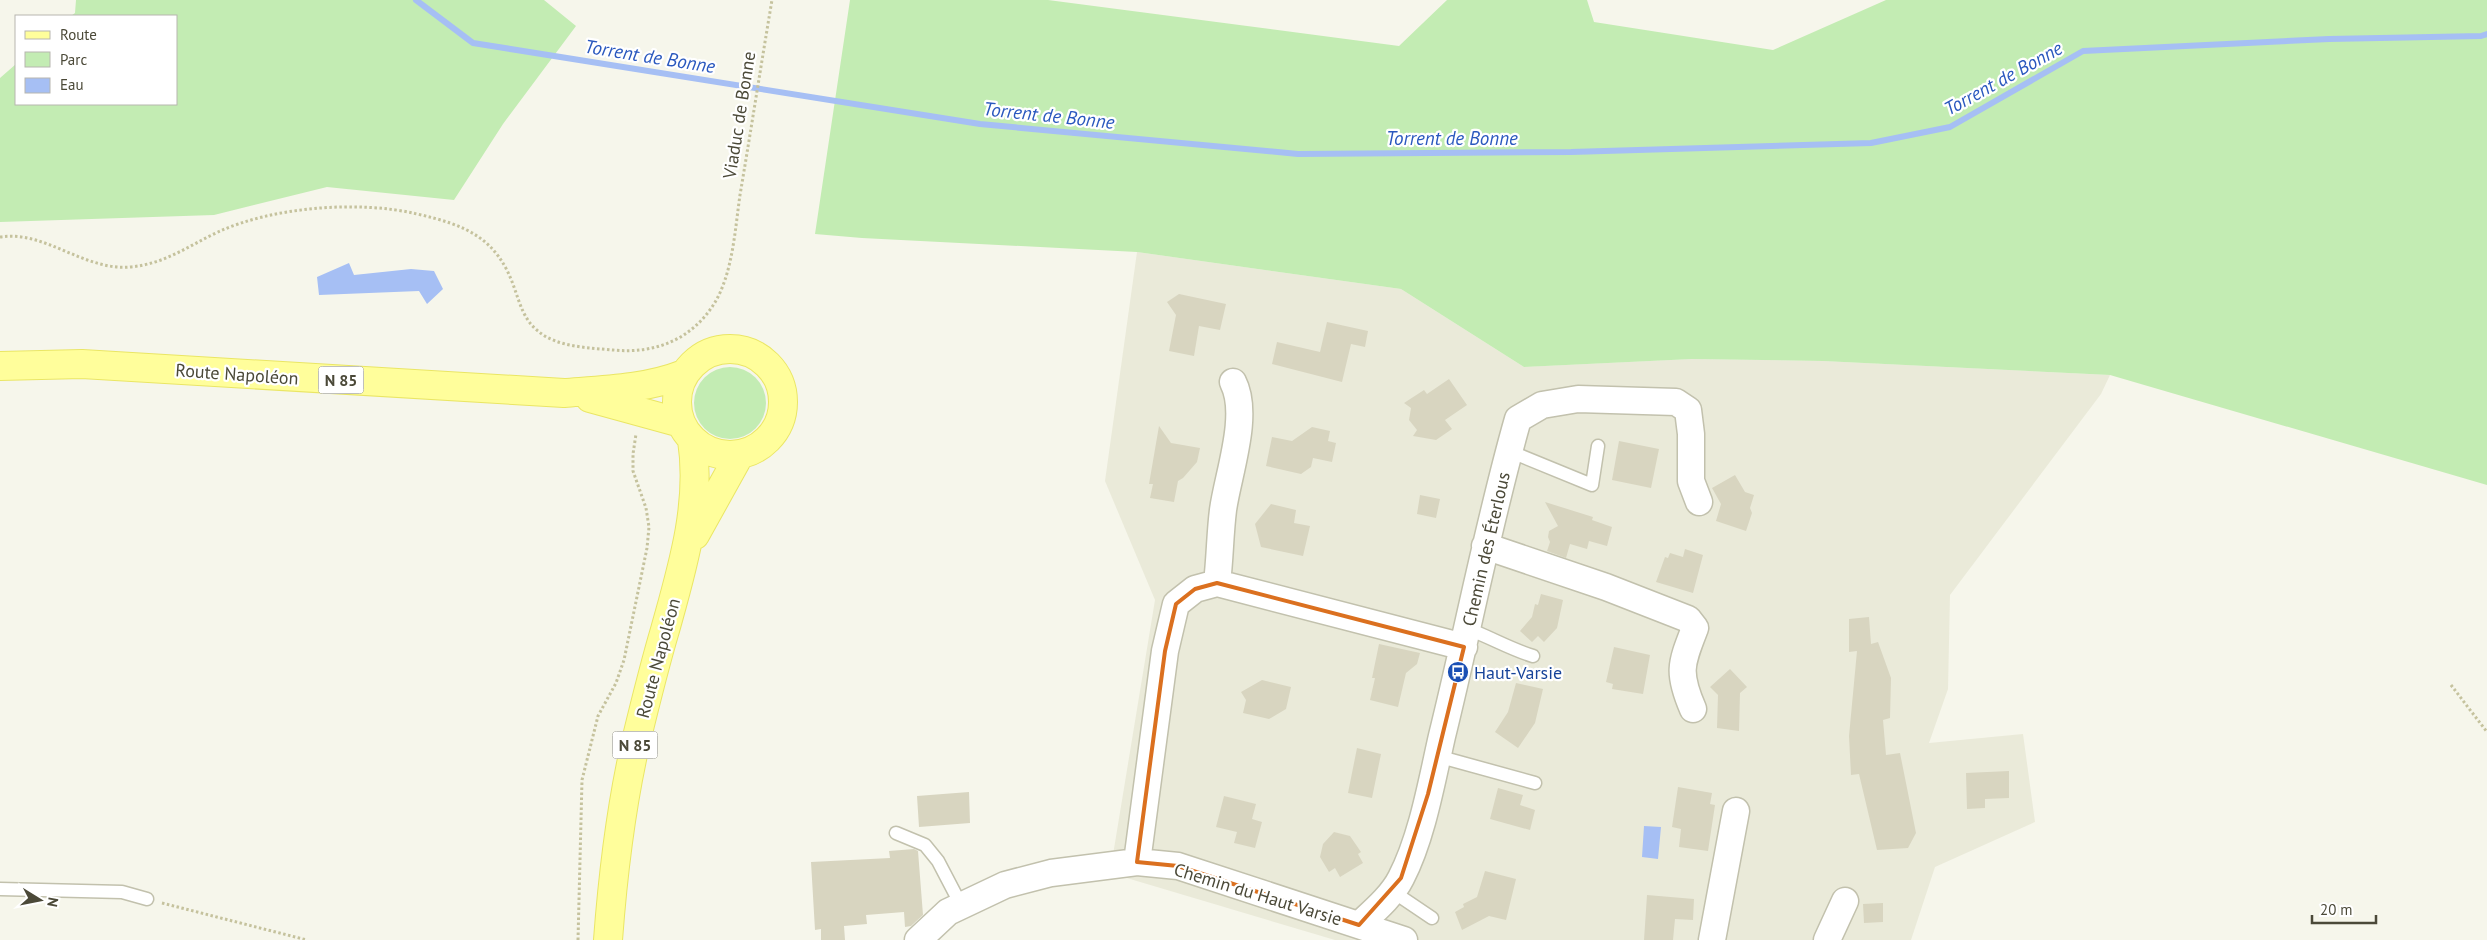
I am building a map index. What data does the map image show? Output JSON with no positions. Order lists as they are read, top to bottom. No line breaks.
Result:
{"streets":{"main road":["Route Napoléon","N 85"],"street":["Chemin des Éterlous","Chemin du Haut Varsie"],"path":["Viaduc de Bonne"]},"crossings":[["Chemin des Éterlous","Chemin du Haut Varsie"]],"water":["Torrent de Bonne"],"places":{"bus stop":["Haut-Varsie"]},"legend":["Route","Parc","Eau"],"scale_bar":"20 m","north":"right"}
